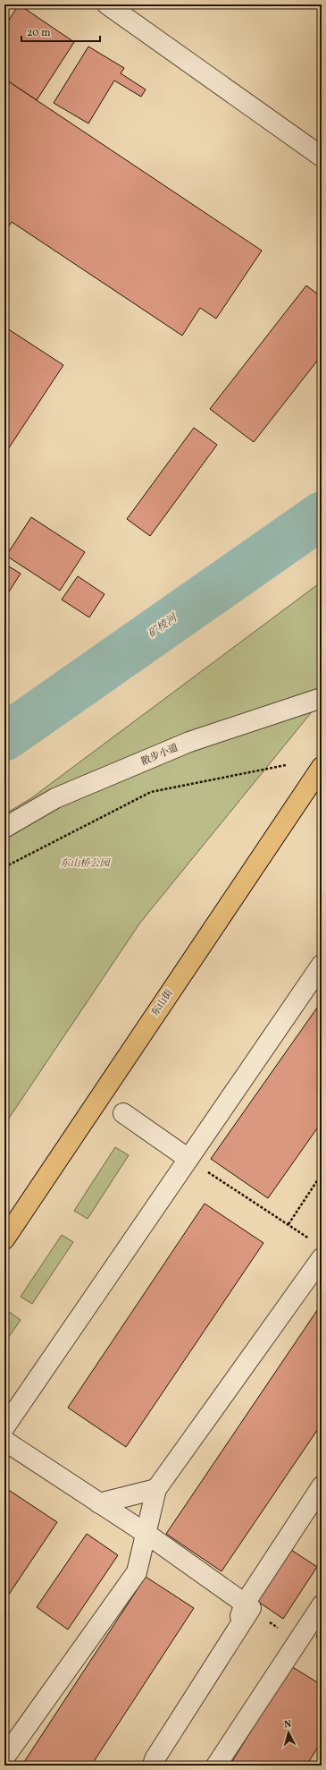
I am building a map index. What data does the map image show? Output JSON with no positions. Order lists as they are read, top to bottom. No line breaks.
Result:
{"streets":{"main road":["东山街"],"street":["散步小道"]},"water":["矿棱河"],"parks":["东山桥公园"],"scale_bar":"20 m","north":"top"}
